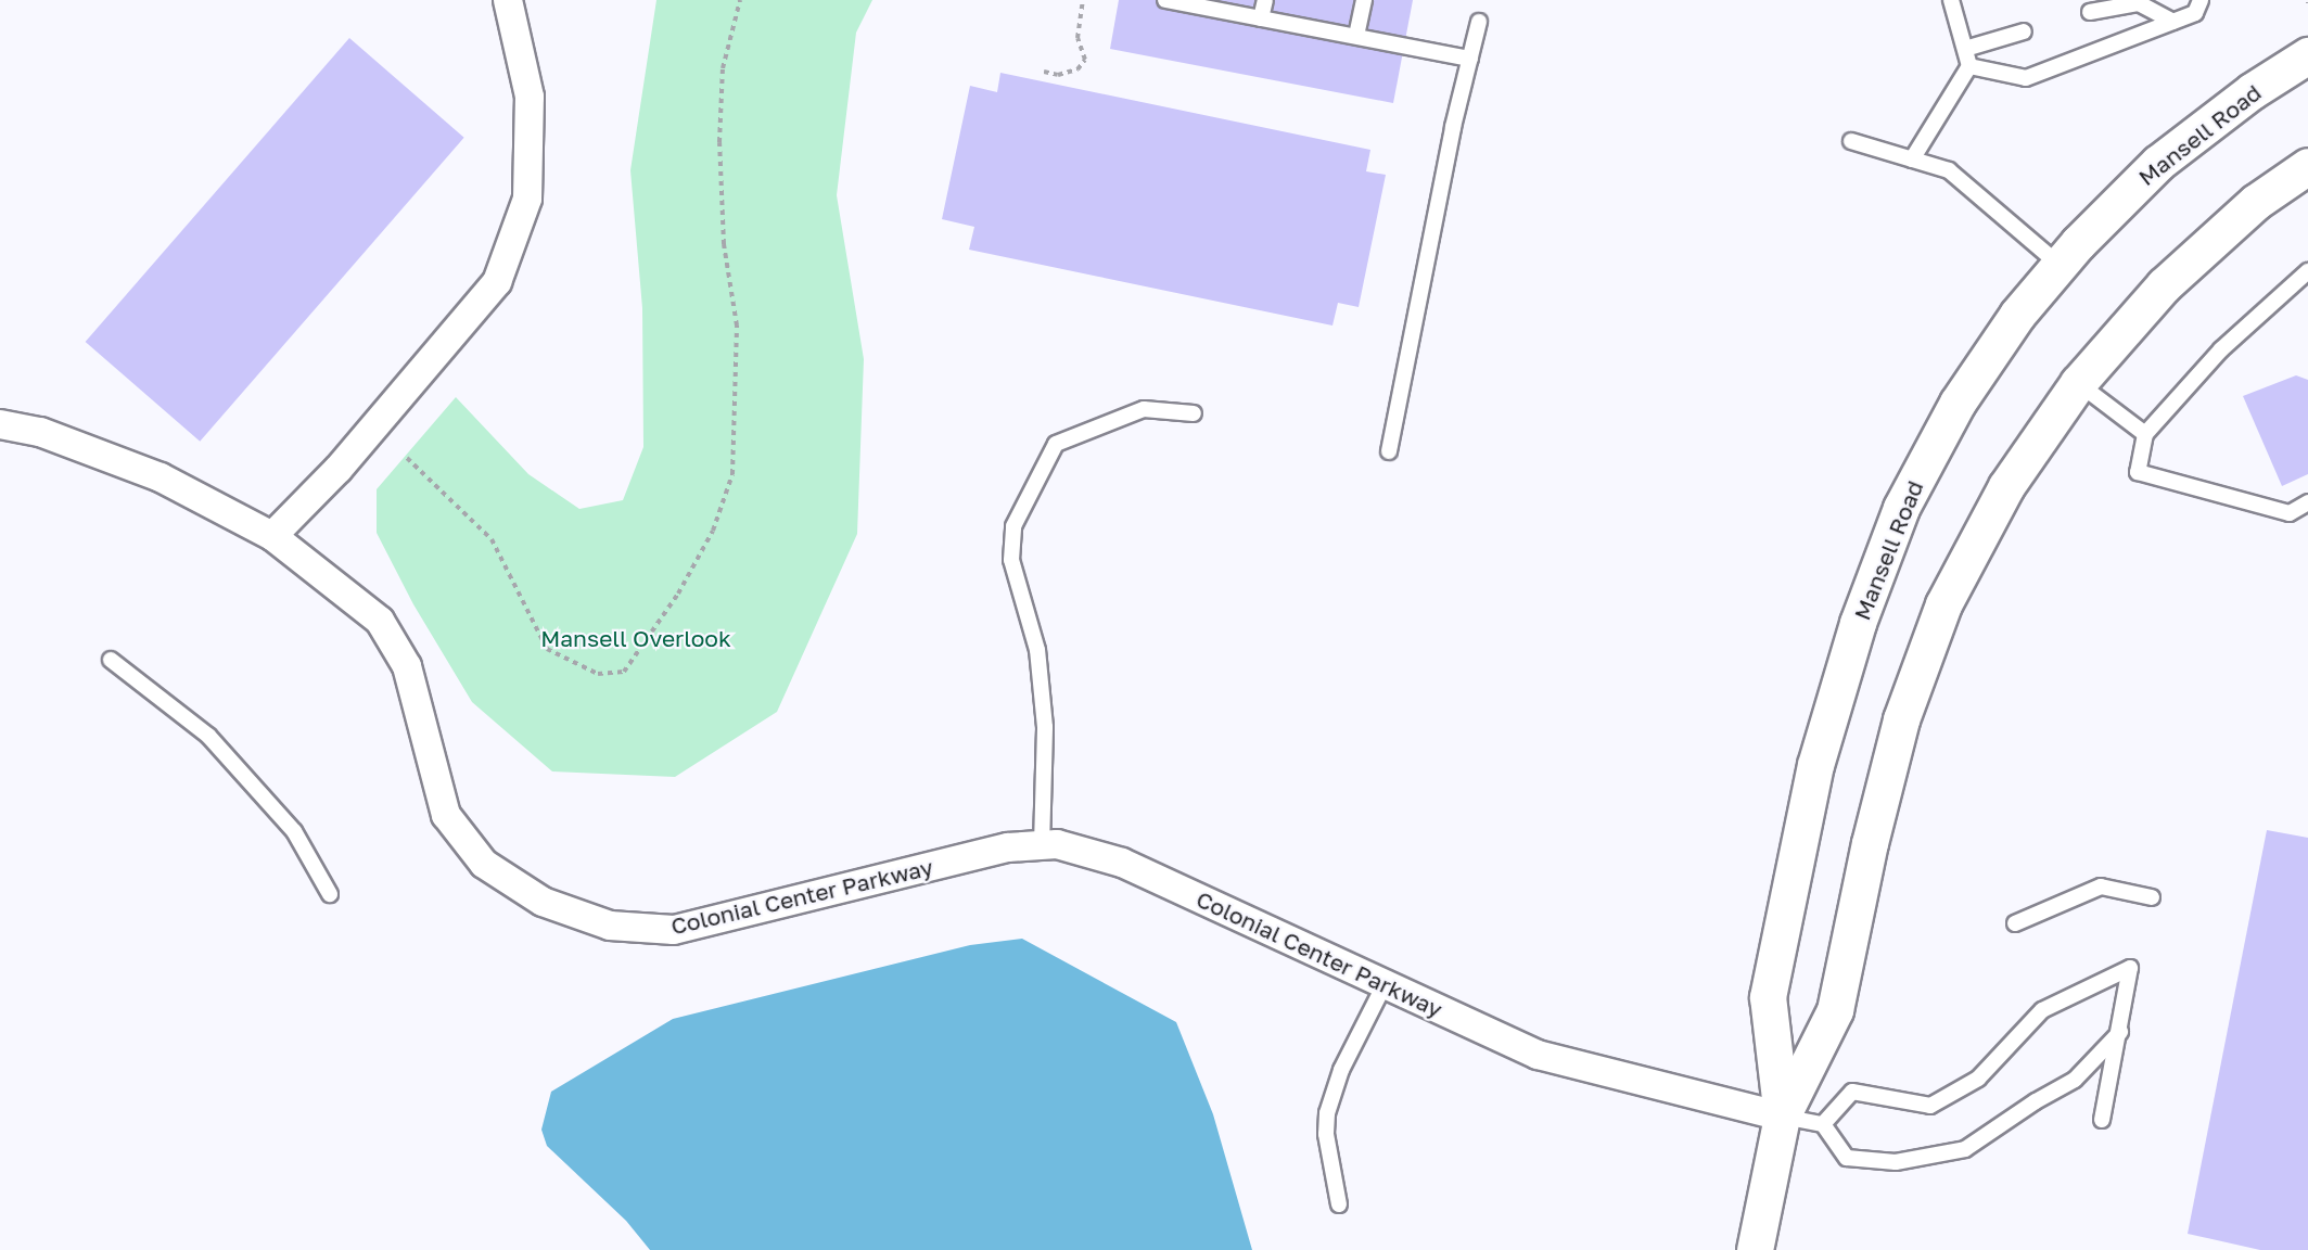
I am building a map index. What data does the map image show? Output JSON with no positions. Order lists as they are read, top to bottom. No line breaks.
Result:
{"streets":{"main road":["Mansell Road"],"street":["Colonial Center Parkway"]},"crossings":[["Mansell Road","Colonial Center Parkway"]],"parks":["Mansell Overlook"]}
